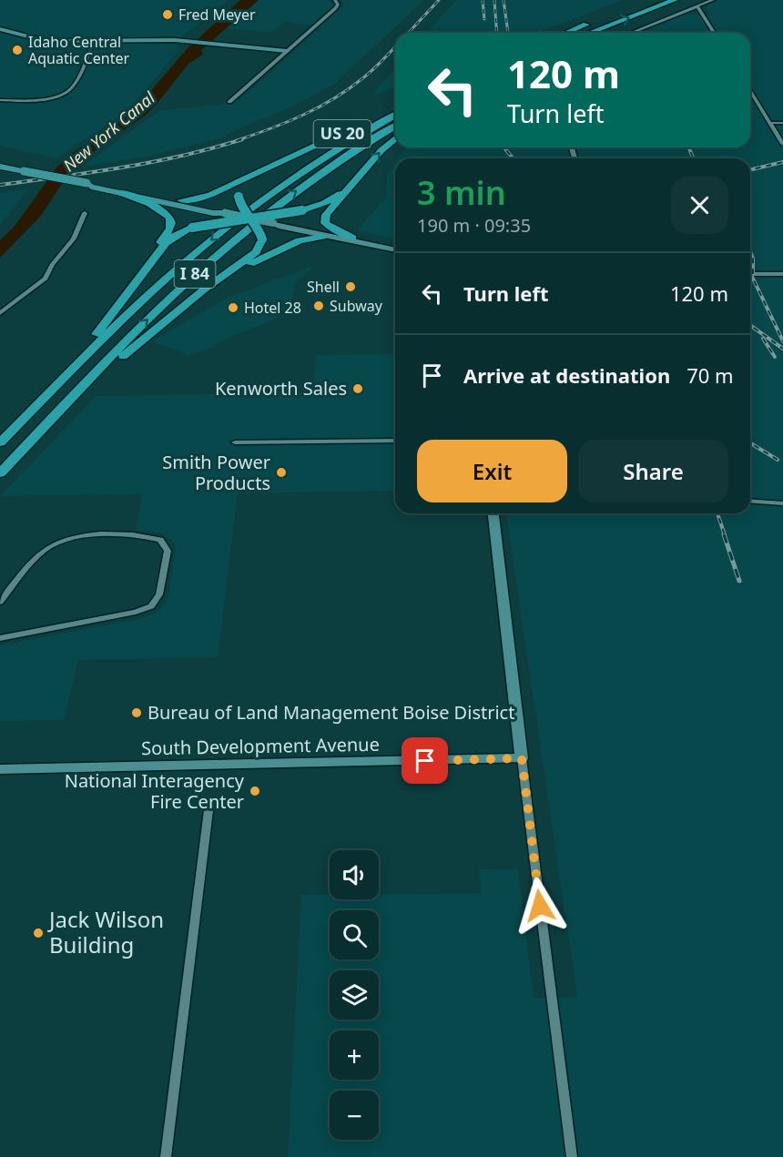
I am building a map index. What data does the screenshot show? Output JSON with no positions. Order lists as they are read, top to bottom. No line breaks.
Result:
{"streets":{"highway":["US 20","I 84"],"street":["South Development Avenue"]},"water":["New York Canal"],"places":["Fred Meyer","Idaho Central Aquatic Center","Shell","Subway","Hotel 28","Kenworth Sales","Smith Power Products","Bureau of Land Management Boise District","National Interagency Fire Center","Jack Wilson Building"],"page":{"turn":["120 m","Turn left"],"heading":["3 min","190 m · 09:35"],"list":[{"name":"Turn left","value":"120 m"},{"name":"Arrive at destination","value":"70 m"}],"buttons":["Exit","Share"],"map_buttons":["+","−"]}}
